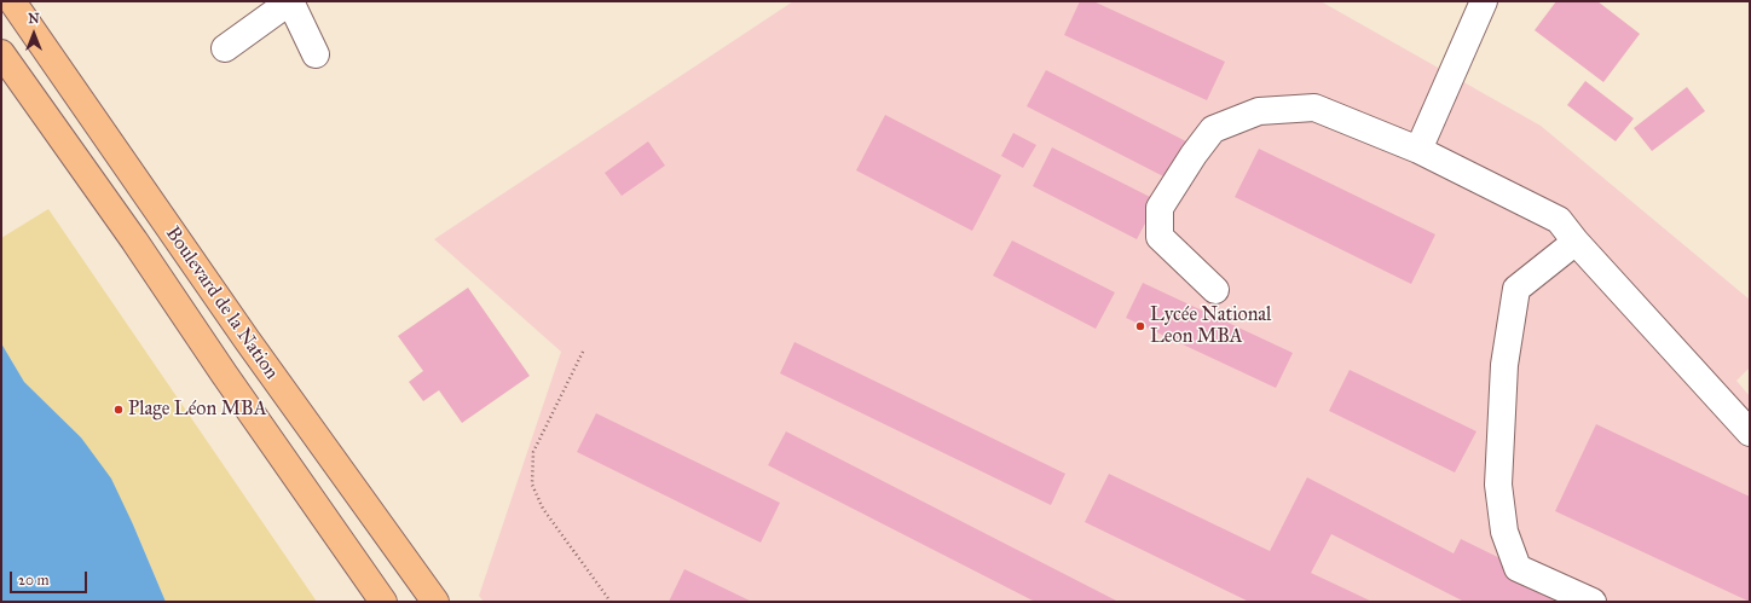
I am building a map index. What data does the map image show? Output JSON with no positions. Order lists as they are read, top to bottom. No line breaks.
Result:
{"streets":{"main road":["Boulevard de la Nation"]},"places":["Lycée National Leon MBA","Plage Léon MBA"],"scale_bar":"20 m","north":"top"}
